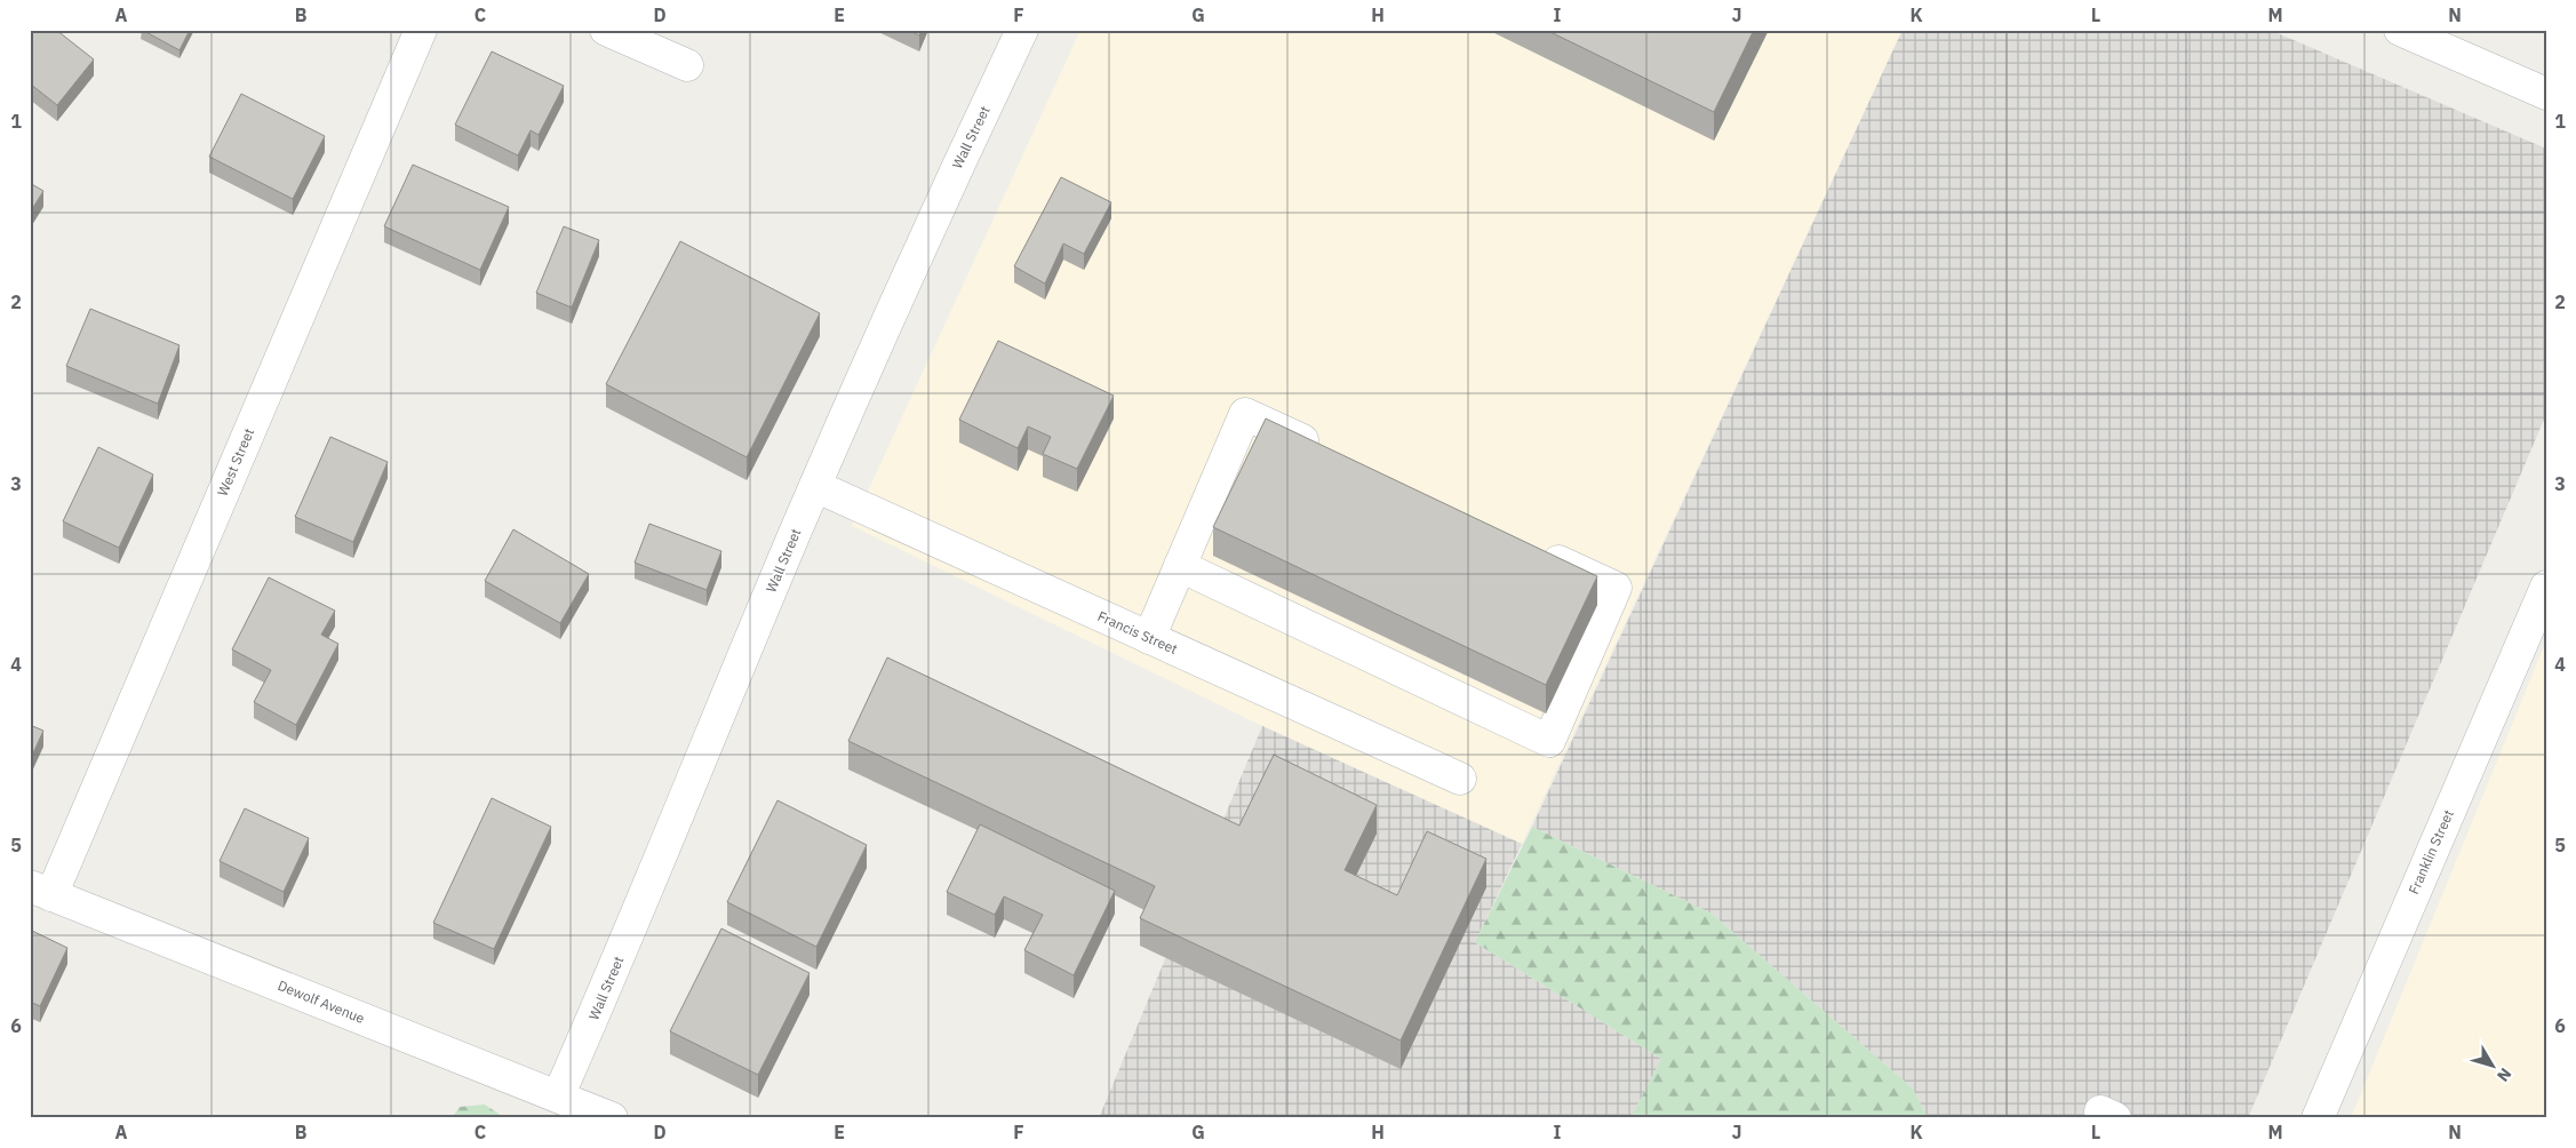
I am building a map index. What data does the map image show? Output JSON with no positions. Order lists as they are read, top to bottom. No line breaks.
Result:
{"streets":{"street":["Wall Street","West Street","Francis Street","Franklin Street","Dewolf Avenue"]},"crossings":[["Wall Street","Francis Street"],["Wall Street","Dewolf Avenue"],["West Street","Dewolf Avenue"]],"north":"bottom right","grid":{"columns":["A","B","C","D","E","F","G","H","I","J","K","L","M","N"],"rows":["1","2","3","4","5","6"]}}
